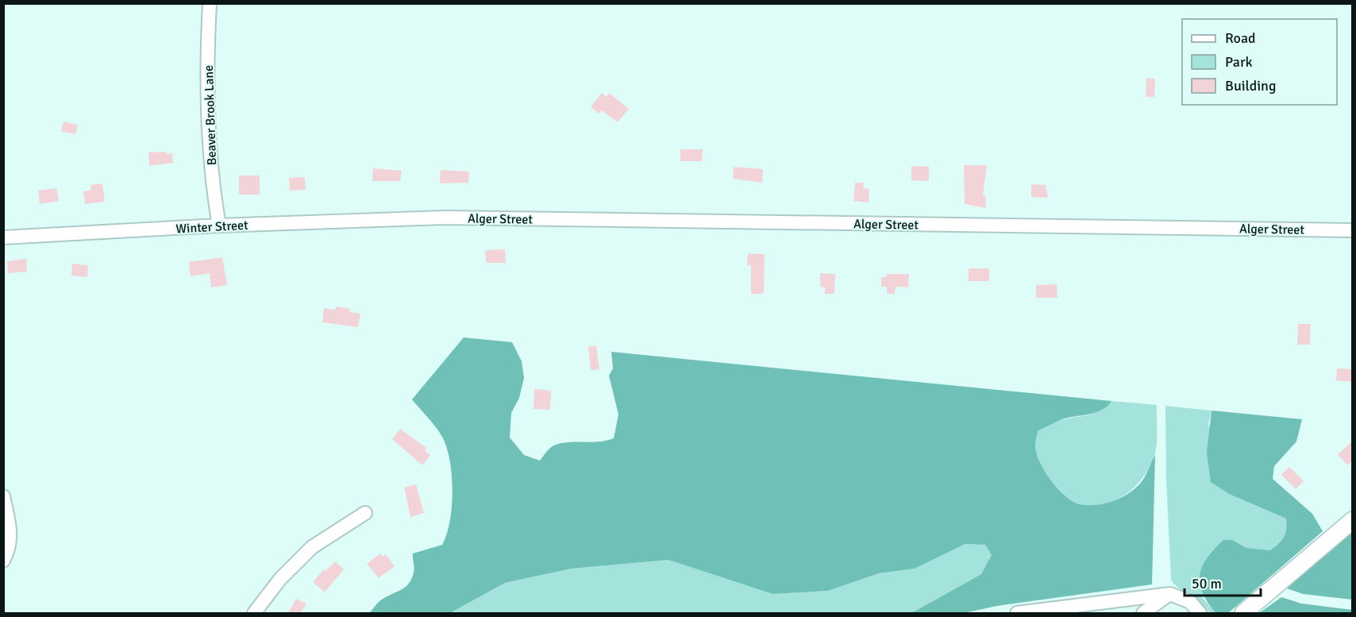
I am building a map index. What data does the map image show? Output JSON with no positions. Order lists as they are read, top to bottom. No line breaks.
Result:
{"streets":{"street":["Beaver Brook Lane","Alger Street","Winter Street"]},"crossings":[["Beaver Brook Lane","Winter Street"],["Alger Street","Winter Street"]],"legend":["Road","Park","Building"],"scale_bar":"50 m"}
